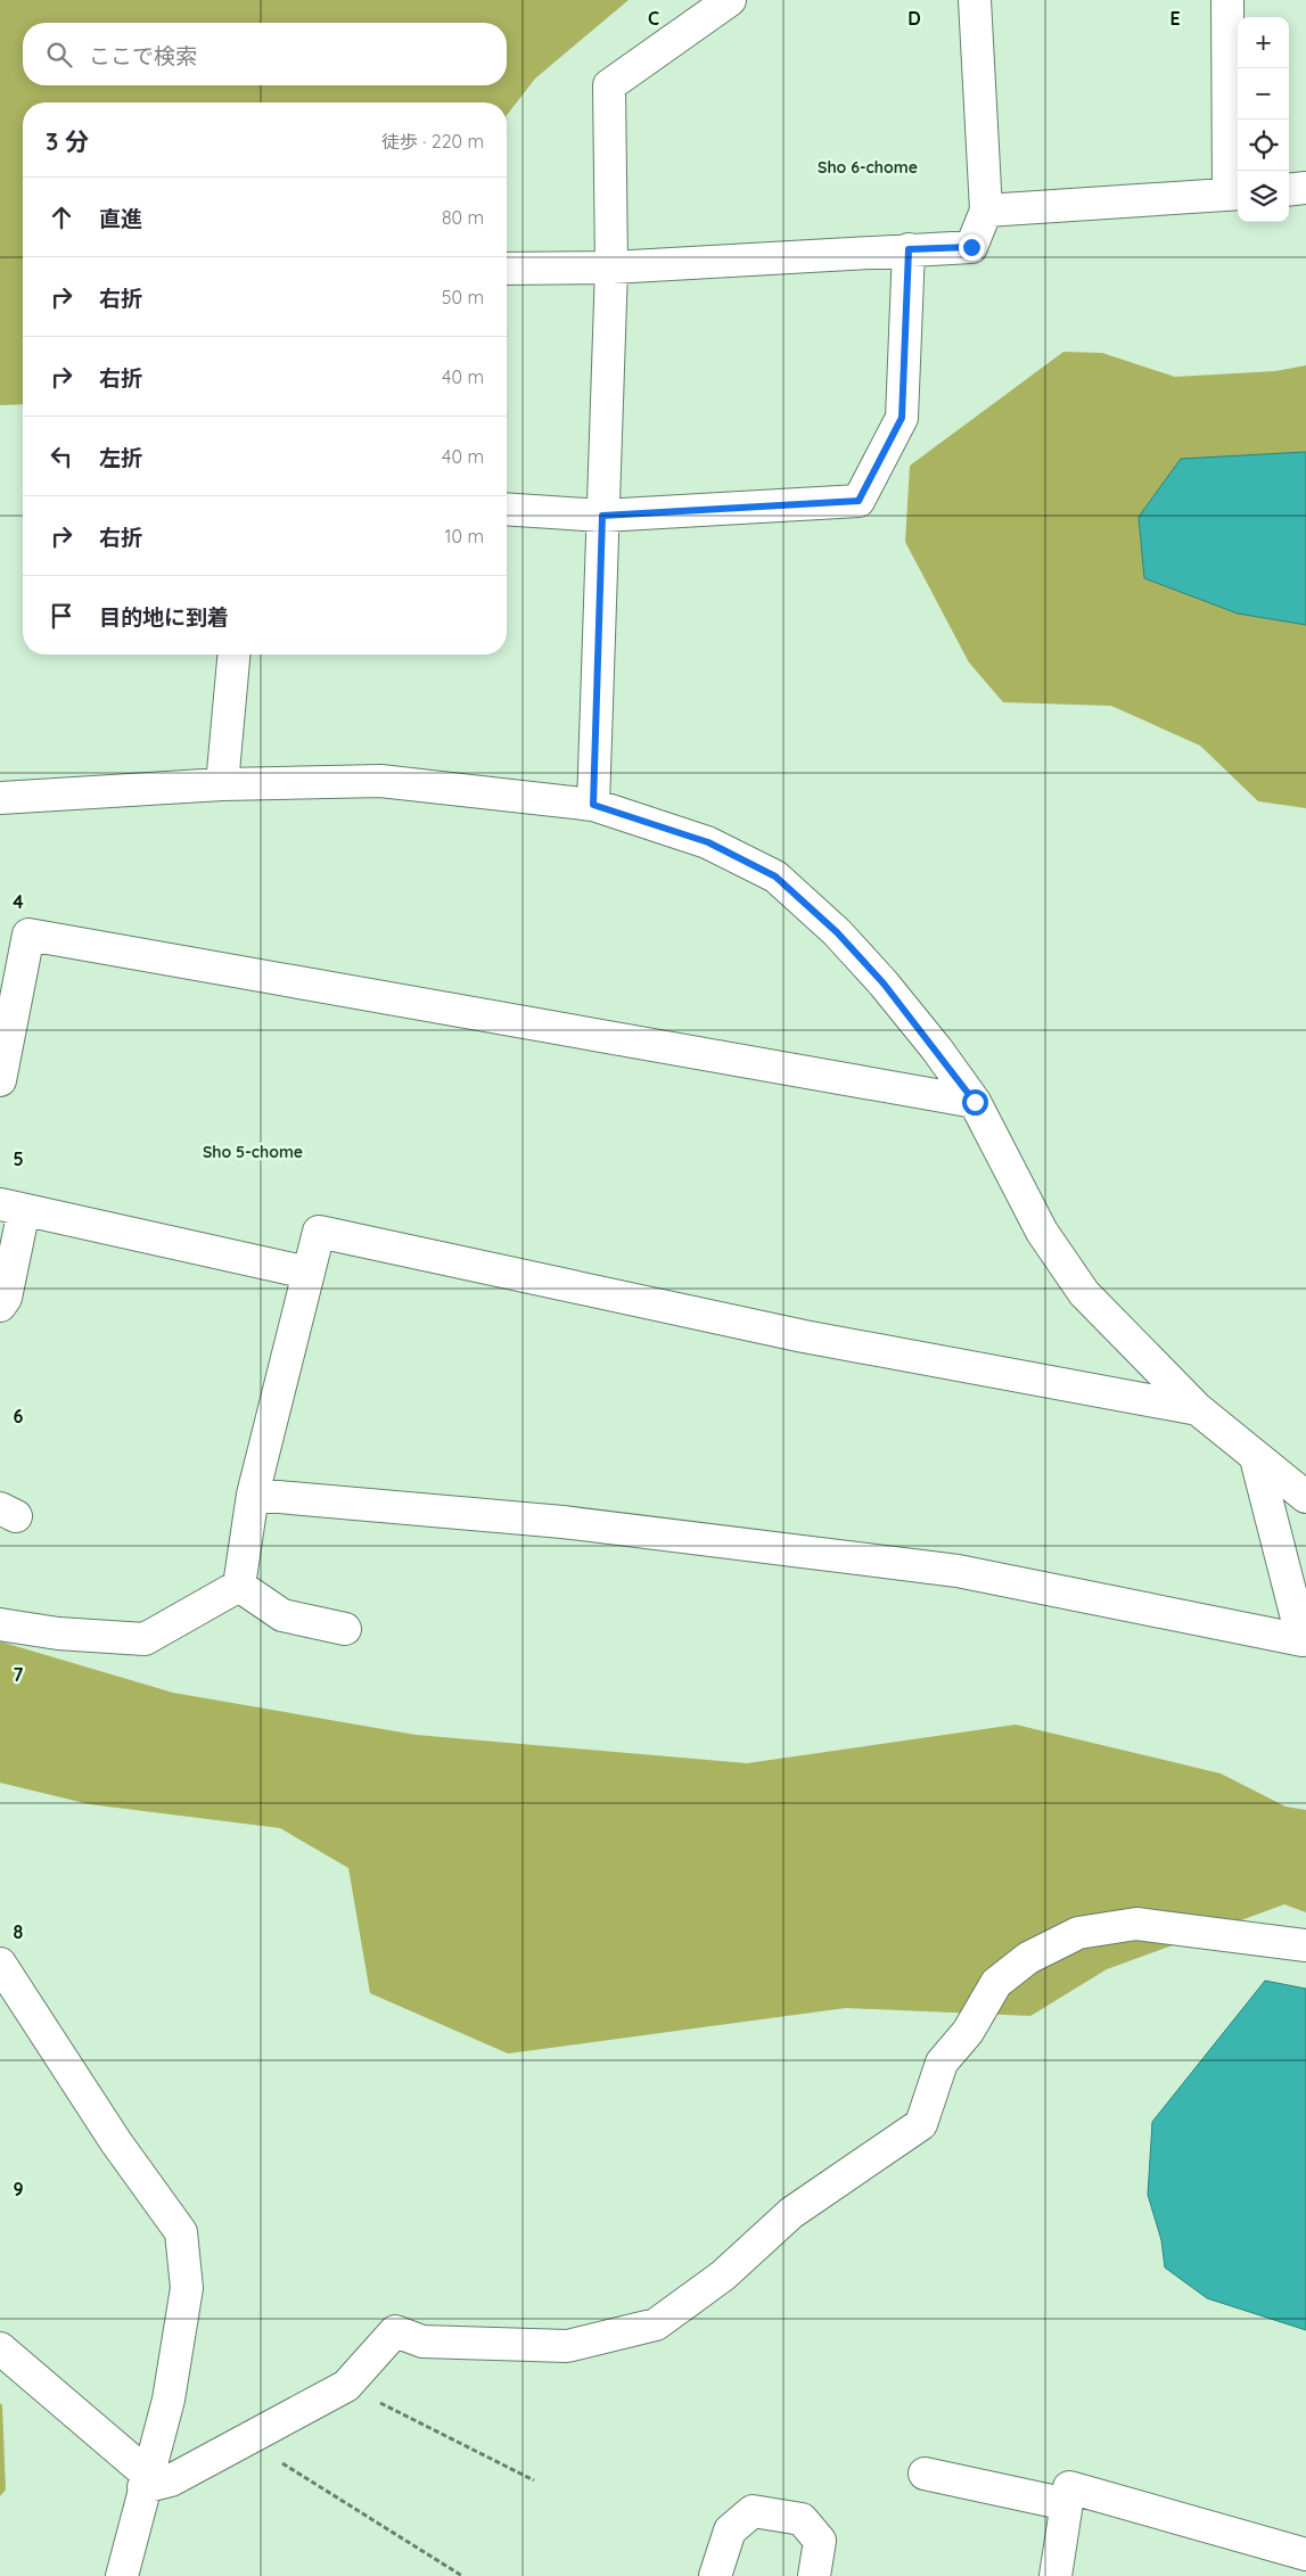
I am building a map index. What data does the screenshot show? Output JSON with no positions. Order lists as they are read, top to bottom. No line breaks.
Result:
{"districts":["Sho 6-chome","Sho 5-chome"],"page":{"map_buttons":["+","−"],"search":"ここで検索","heading":["3 分","徒歩 · 220 m"],"list":[["直進","80 m"],["右折","50 m"],["右折","40 m"],["左折","40 m"],["右折","10 m"],"目的地に到着"]},"grid":{"columns":["C","D","E"],"rows":["4","5","6","7","8","9"]}}
